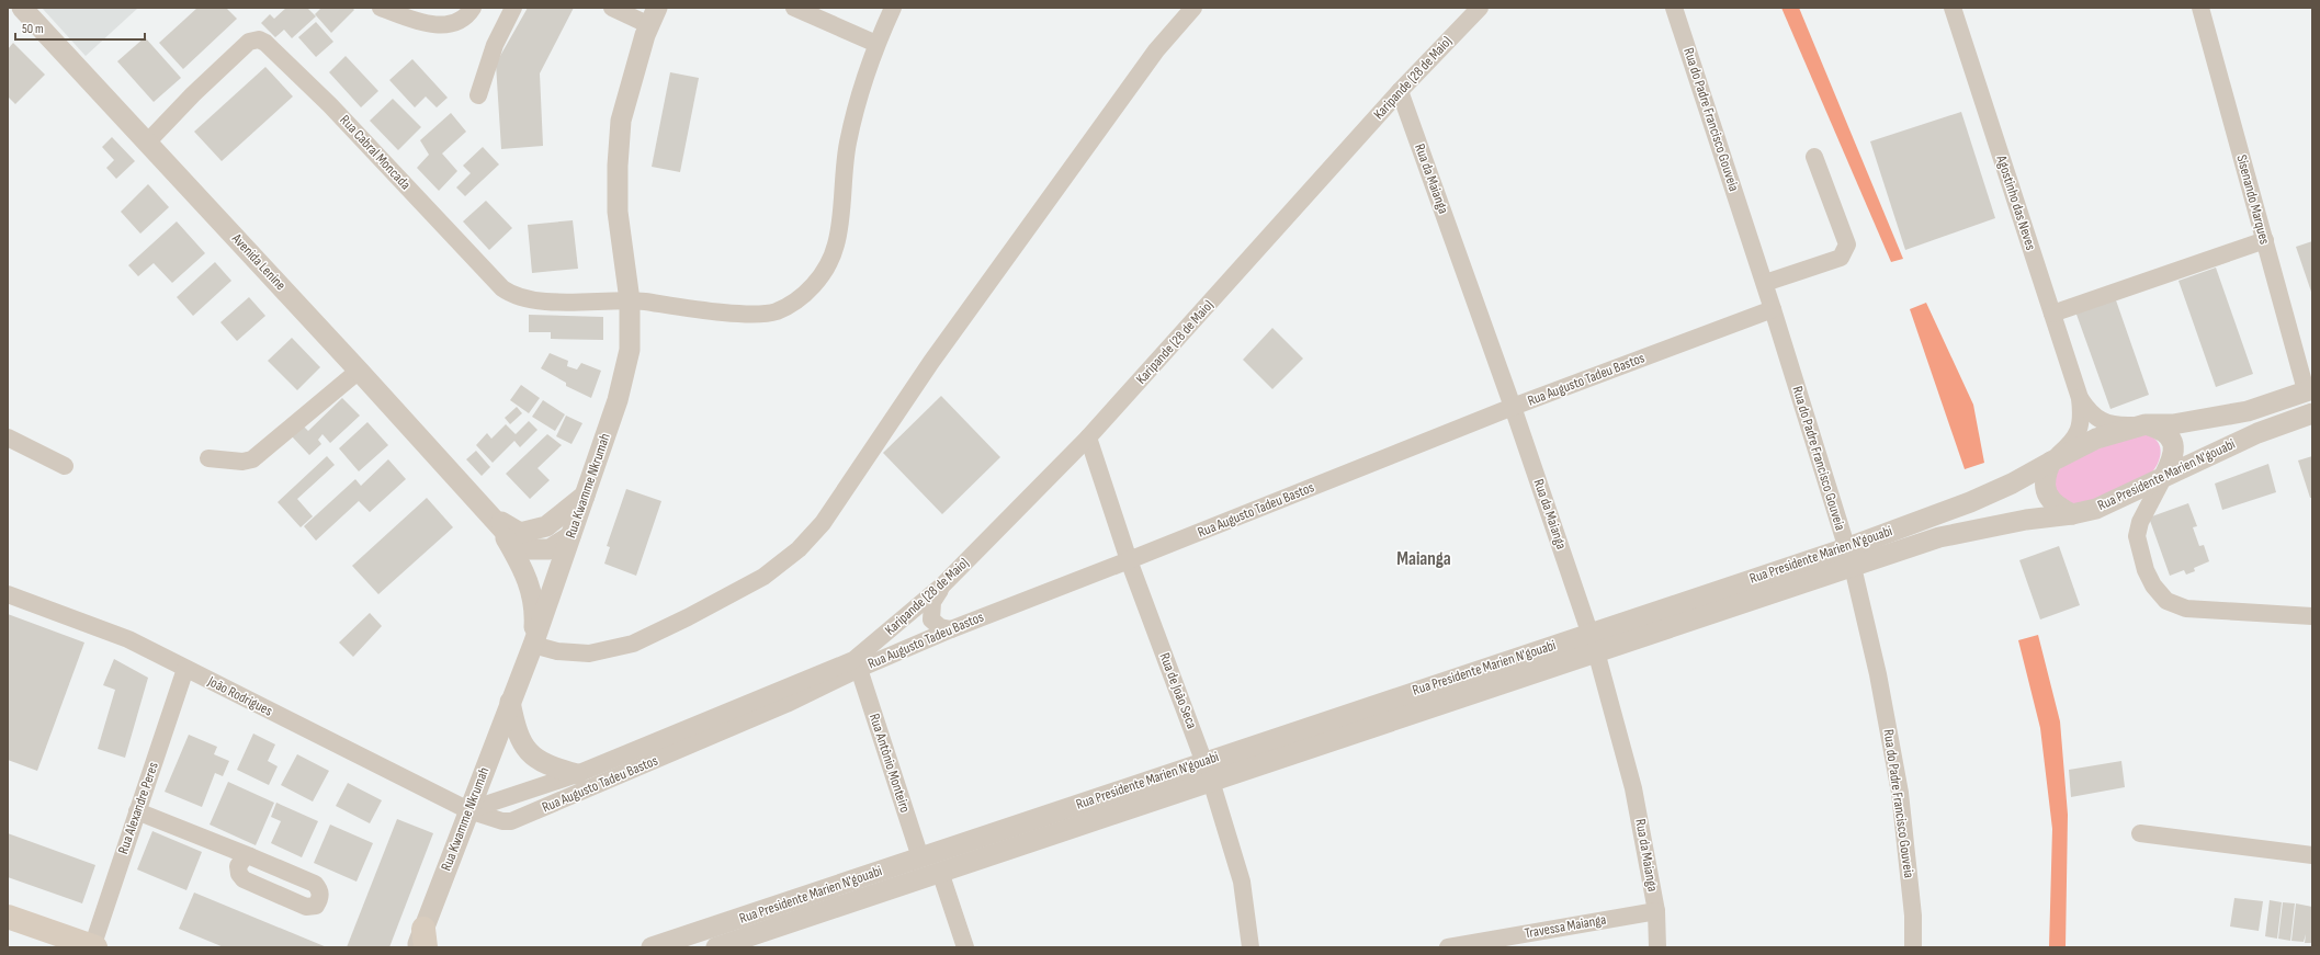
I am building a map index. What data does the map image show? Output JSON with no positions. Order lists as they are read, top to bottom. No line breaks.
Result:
{"streets":{"street":["Karipande (28 de Maio)","Rua do Padre Francisco Gouveia","Rua Cabral Moncada","Rua da Maianga","Sisenando Marques","Agostinho das Neves","Avenida Lenine","Rua Augusto Tadeu Bastos","Rua Presidente Marien N'gouabi","Rua Kwamme Nkrumah","Rua de João Seca","João Rodrigues","Rua Antônio Monteiro","Rua Alexandre Peres","Travessa Maianga"]},"crossings":[["Karipande (28 de Maio)","Rua da Maianga"],["Karipande (28 de Maio)","Rua Augusto Tadeu Bastos"],["Karipande (28 de Maio)","Rua de João Seca"],["Karipande (28 de Maio)","Rua Antônio Monteiro"],["Rua do Padre Francisco Gouveia","Rua Augusto Tadeu Bastos"],["Rua do Padre Francisco Gouveia","Rua Presidente Marien N'gouabi"],["Rua Cabral Moncada","Avenida Lenine"],["Rua Cabral Moncada","Rua Kwamme Nkrumah"],["Rua da Maianga","Rua Augusto Tadeu Bastos"],["Rua da Maianga","Rua Presidente Marien N'gouabi"],["Rua da Maianga","Travessa Maianga"],["Sisenando Marques","Rua Presidente Marien N'gouabi"],["Avenida Lenine","Rua Kwamme Nkrumah"],["Rua Augusto Tadeu Bastos","Rua Kwamme Nkrumah"],["Rua Augusto Tadeu Bastos","Rua de João Seca"],["Rua Augusto Tadeu Bastos","João Rodrigues"],["Rua Augusto Tadeu Bastos","Rua Antônio Monteiro"],["Rua Presidente Marien N'gouabi","Rua de João Seca"],["Rua Presidente Marien N'gouabi","Rua Antônio Monteiro"],["Rua Kwamme Nkrumah","João Rodrigues"],["João Rodrigues","Rua Alexandre Peres"]],"districts":["Maianga"],"scale_bar":"50 m"}
